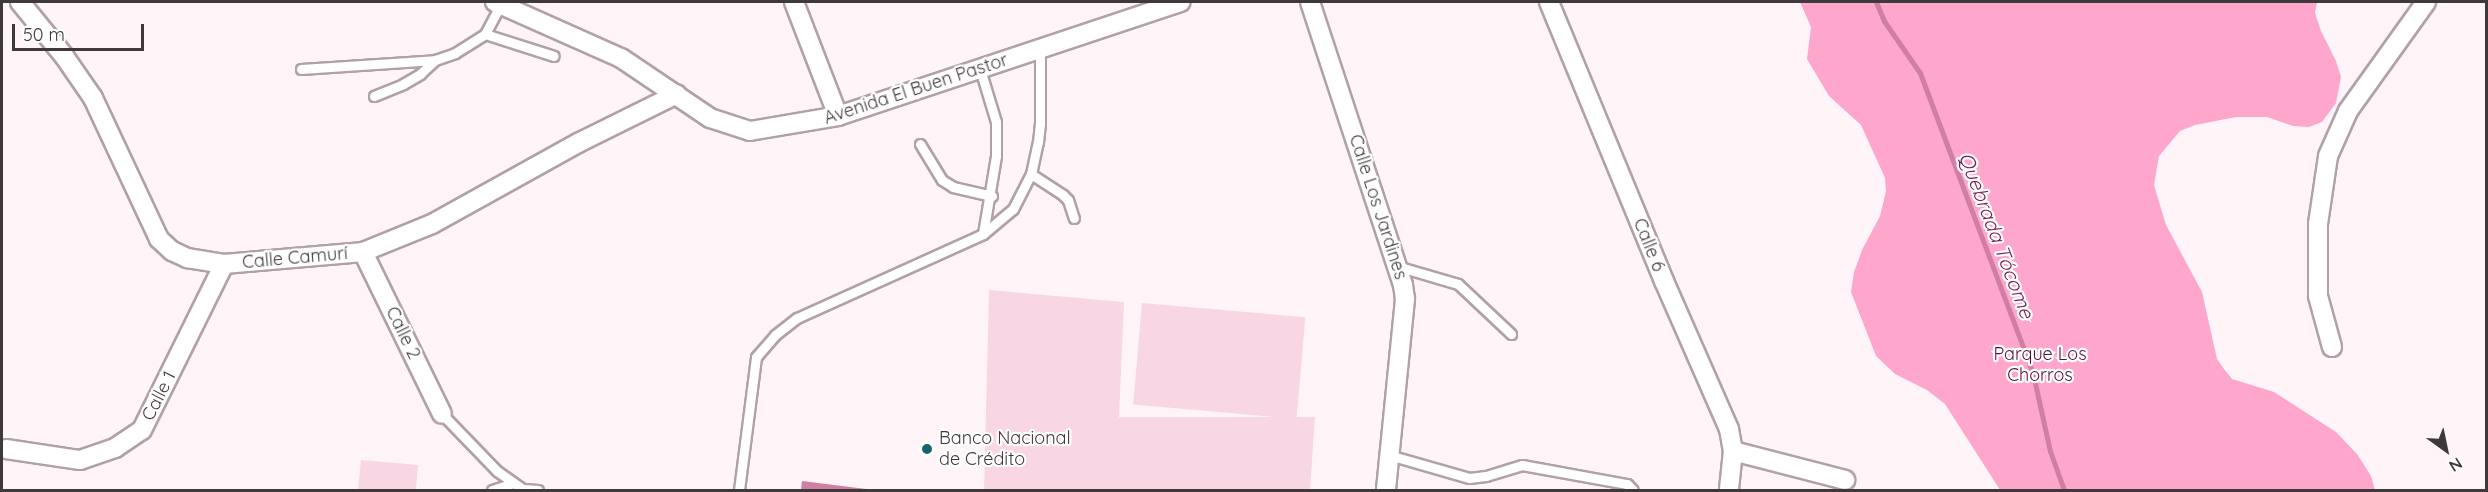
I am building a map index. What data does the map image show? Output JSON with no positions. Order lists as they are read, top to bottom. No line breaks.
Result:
{"streets":{"street":["Avenida El Buen Pastor","Calle Los Jardines","Calle 6","Calle Camurí","Calle 2","Calle 1"]},"crossings":[["Avenida El Buen Pastor","Calle Camurí"],["Calle Camurí","Calle 2"],["Calle Camurí","Calle 1"]],"water":["Quebrada Tócome"],"parks":["Parque Los Chorros"],"places":["Banco Nacional de Crédito"],"scale_bar":"50 m","north":"bottom right"}
